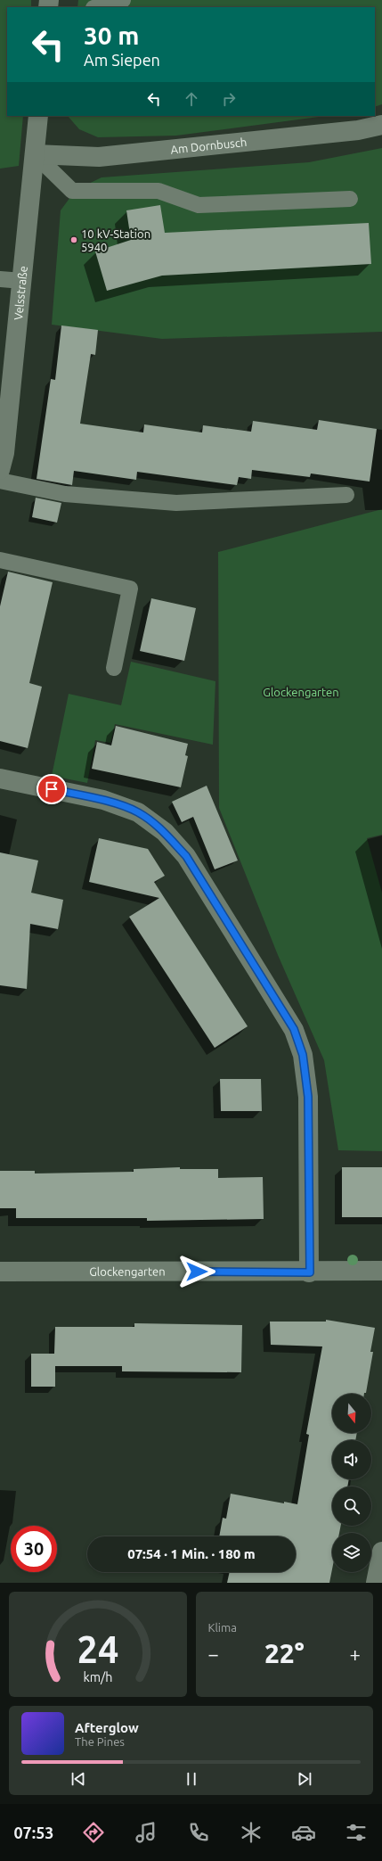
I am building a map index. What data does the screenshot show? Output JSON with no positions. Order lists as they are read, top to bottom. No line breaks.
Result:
{"streets":{"street":["Am Dornbusch","Velsstraße","Glockengarten"]},"crossings":[["Am Dornbusch","Velsstraße"]],"parks":["Glockengarten"],"places":["10 kV-Station 5940"],"north":"bottom","page":{"turn":["30 m","Am Siepen"],"limit":"30","trip":"07:54 · 1 Min. · 180 m","tile":"Klima","heat":["−","22°","+"],"song":["Afterglow","The Pines"],"tabs":"07:53","gauge":["24","km/h"]}}
